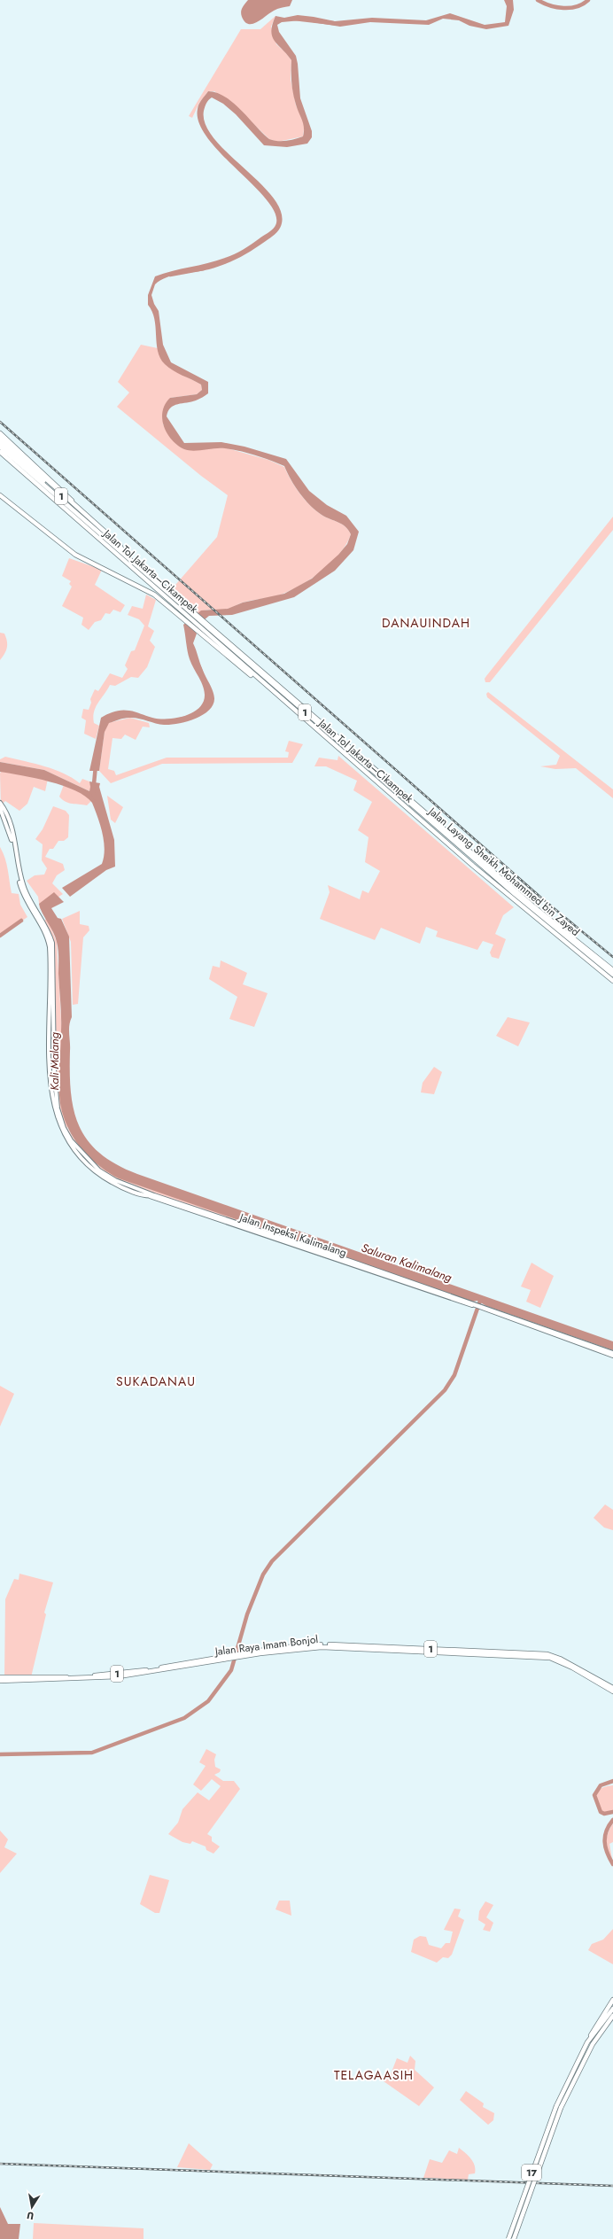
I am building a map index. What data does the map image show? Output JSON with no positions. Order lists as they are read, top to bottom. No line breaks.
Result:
{"streets":{"highway":["1","Jalan Tol Jakarta–Cikampek","Jalan Layang Sheikh Mohammed bin Zayed","Jalan Raya Imam Bonjol","17"],"main road":["Jalan Inspeksi Kalimalang"]},"crossings":[["Jalan Tol Jakarta–Cikampek","Jalan Layang Sheikh Mohammed bin Zayed"]],"districts":["DANAUINDAH","SUKADANAU","TELAGAASIH"],"water":["Kali Malang","Saluran Kalimalang"],"north":"bottom"}
